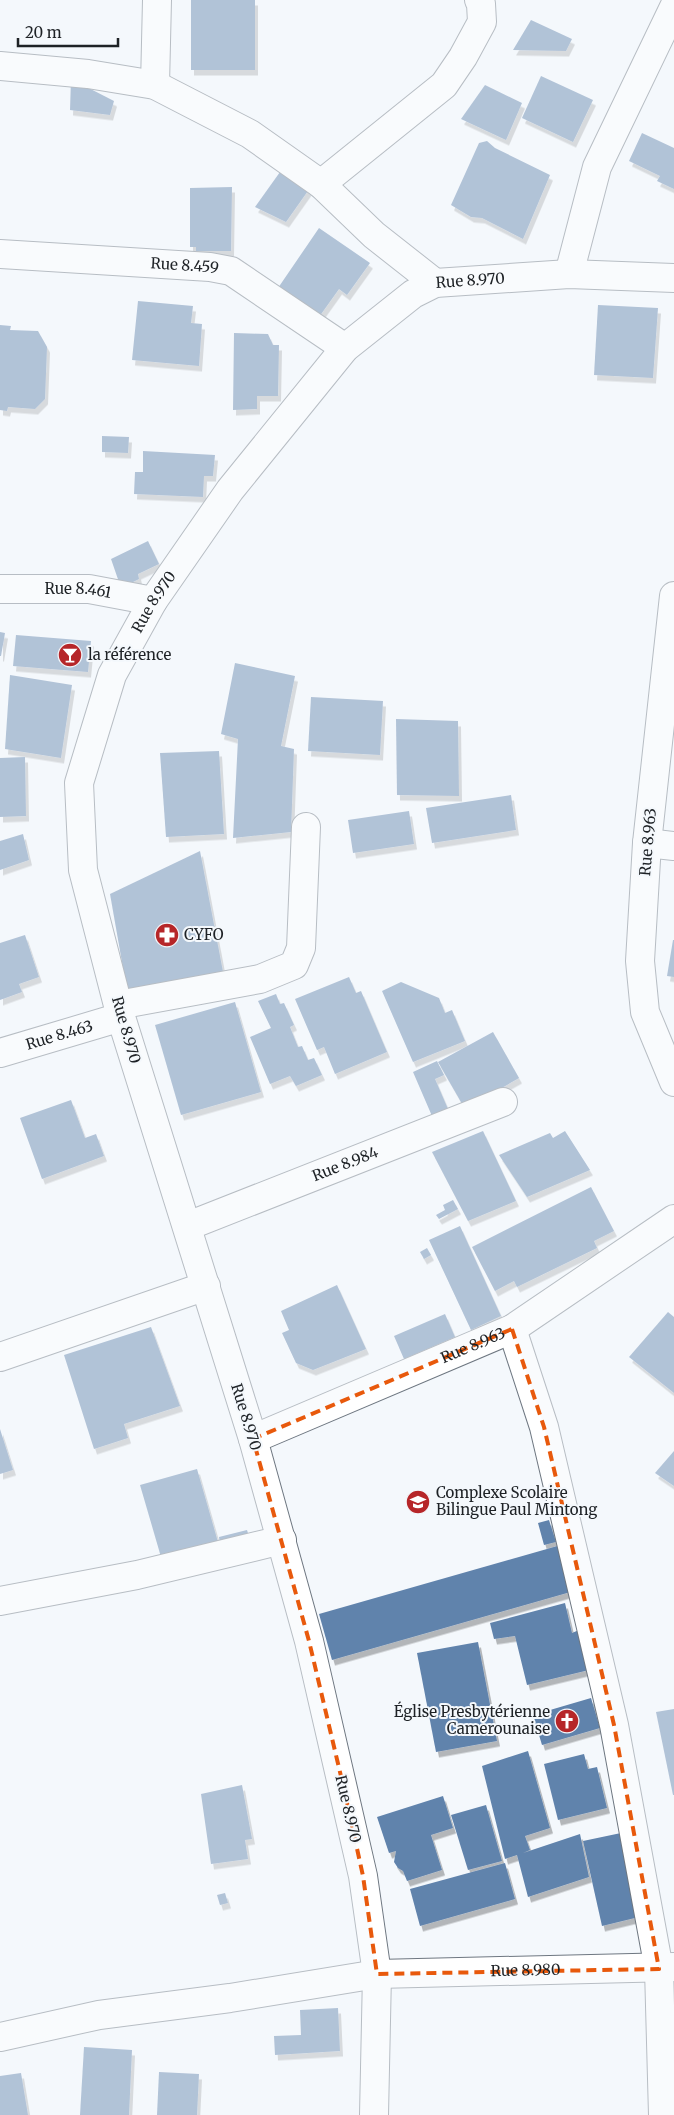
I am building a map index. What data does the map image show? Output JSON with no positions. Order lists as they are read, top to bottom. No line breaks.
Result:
{"streets":{"street":["Rue 8.459","Rue 8.970","Rue 8.461","Rue 8.963","Rue 8.463","Rue 8.984","Rue 8.980"]},"crossings":[["Rue 8.459","Rue 8.970"],["Rue 8.970","Rue 8.461"],["Rue 8.970","Rue 8.963"],["Rue 8.970","Rue 8.463"],["Rue 8.970","Rue 8.984"],["Rue 8.970","Rue 8.980"]],"places":{"bar":["la référence"],"pharmacy":["CYFO"],"school or university":["Complexe Scolaire Bilingue Paul Mintong"],"church":["Église Presbytérienne Camerounaise"]},"scale_bar":"20 m"}
